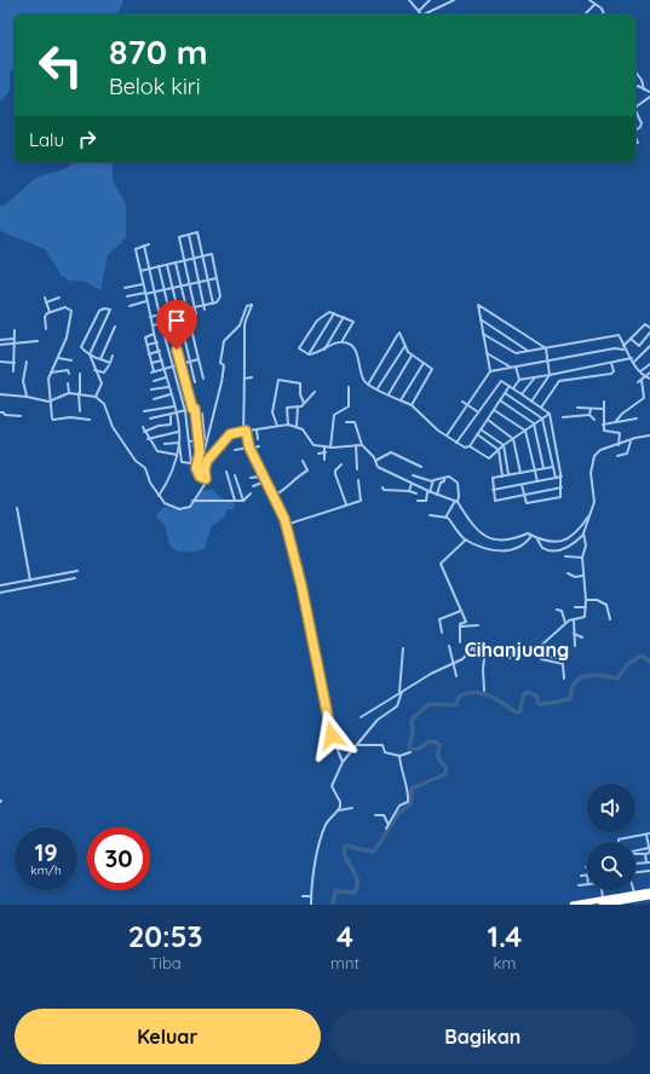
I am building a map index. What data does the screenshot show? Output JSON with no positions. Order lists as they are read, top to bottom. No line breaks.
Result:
{"districts":["Cihanjuang"],"page":{"turn":["870 m","Belok kiri"],"then":"Lalu","speed":"19 km/h","limit":"30","eta":["20:53","Tiba","4","mnt","1.4","km"],"buttons":["Keluar","Bagikan"]}}
